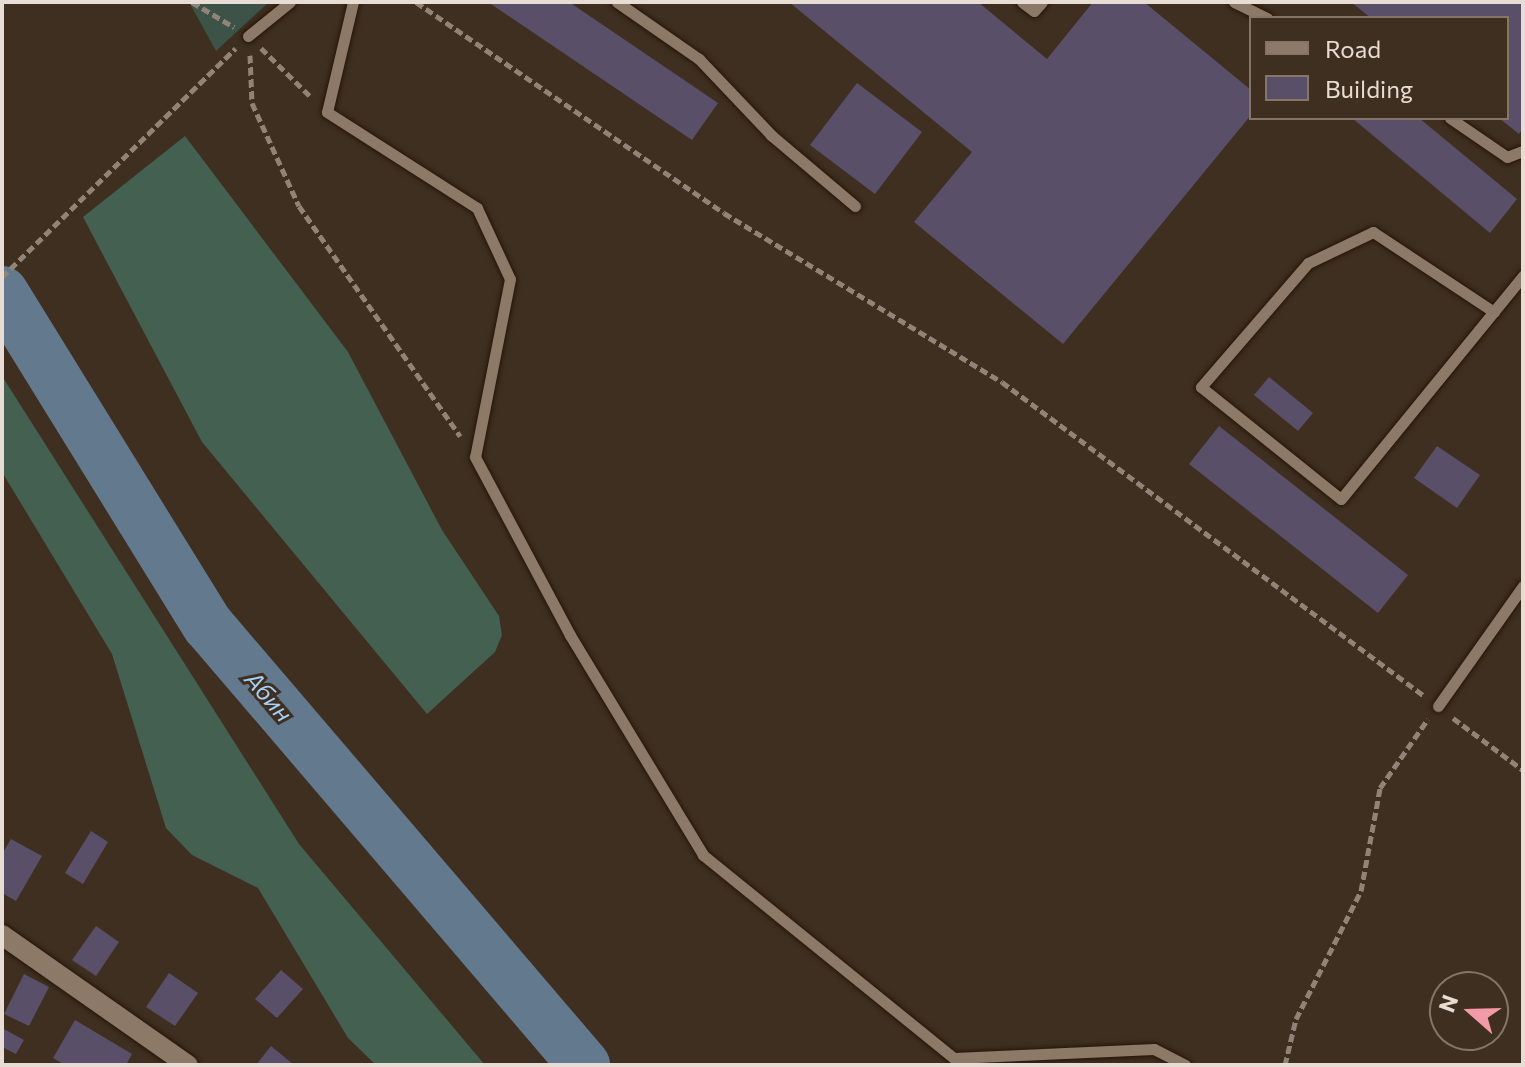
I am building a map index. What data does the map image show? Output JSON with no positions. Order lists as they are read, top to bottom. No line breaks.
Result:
{"water":["Абин"],"legend":["Road","Building"],"north":"left"}
